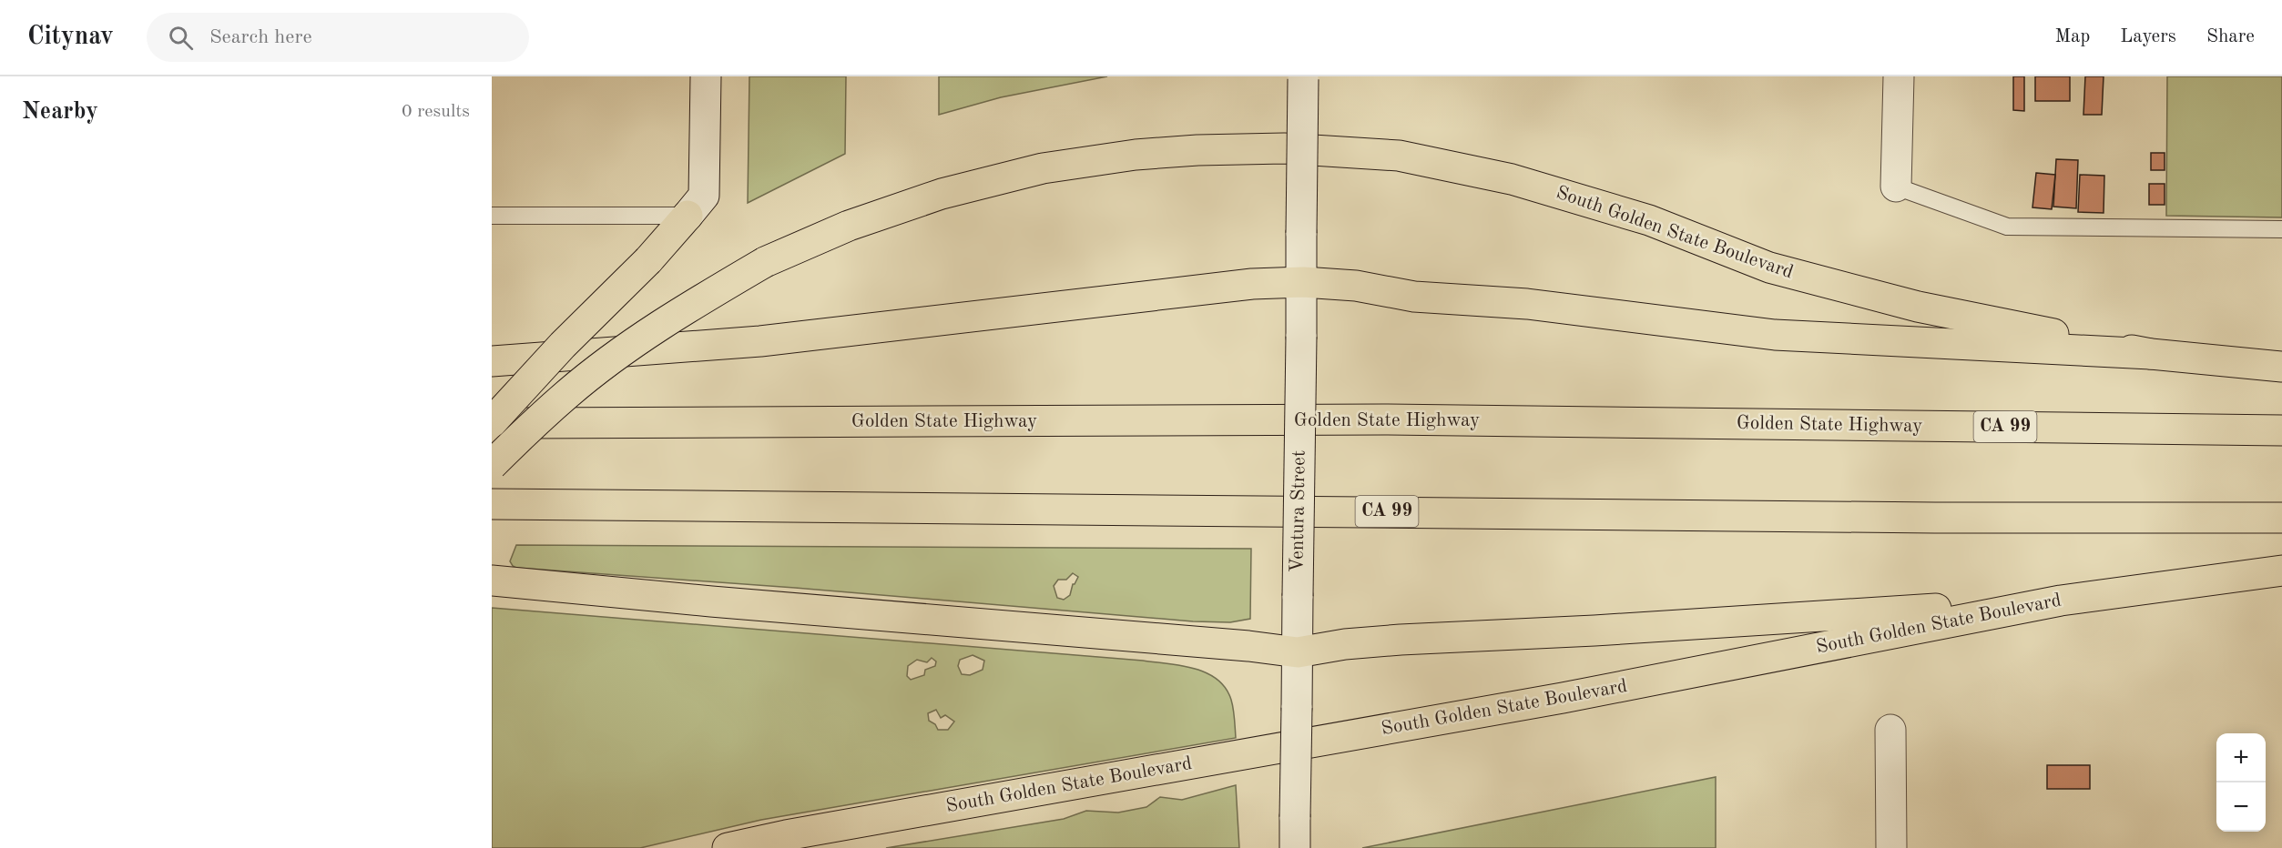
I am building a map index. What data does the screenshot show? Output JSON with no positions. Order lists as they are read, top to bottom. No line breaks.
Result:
{"streets":{"highway":["South Golden State Boulevard","Golden State Highway","CA 99"],"main road":["Ventura Street"]},"page":{"header":"Citynav","search":"Search here","nav":["Map","Layers","Share"],"heading":["Nearby","0 results"],"map_buttons":["+","−"]}}
